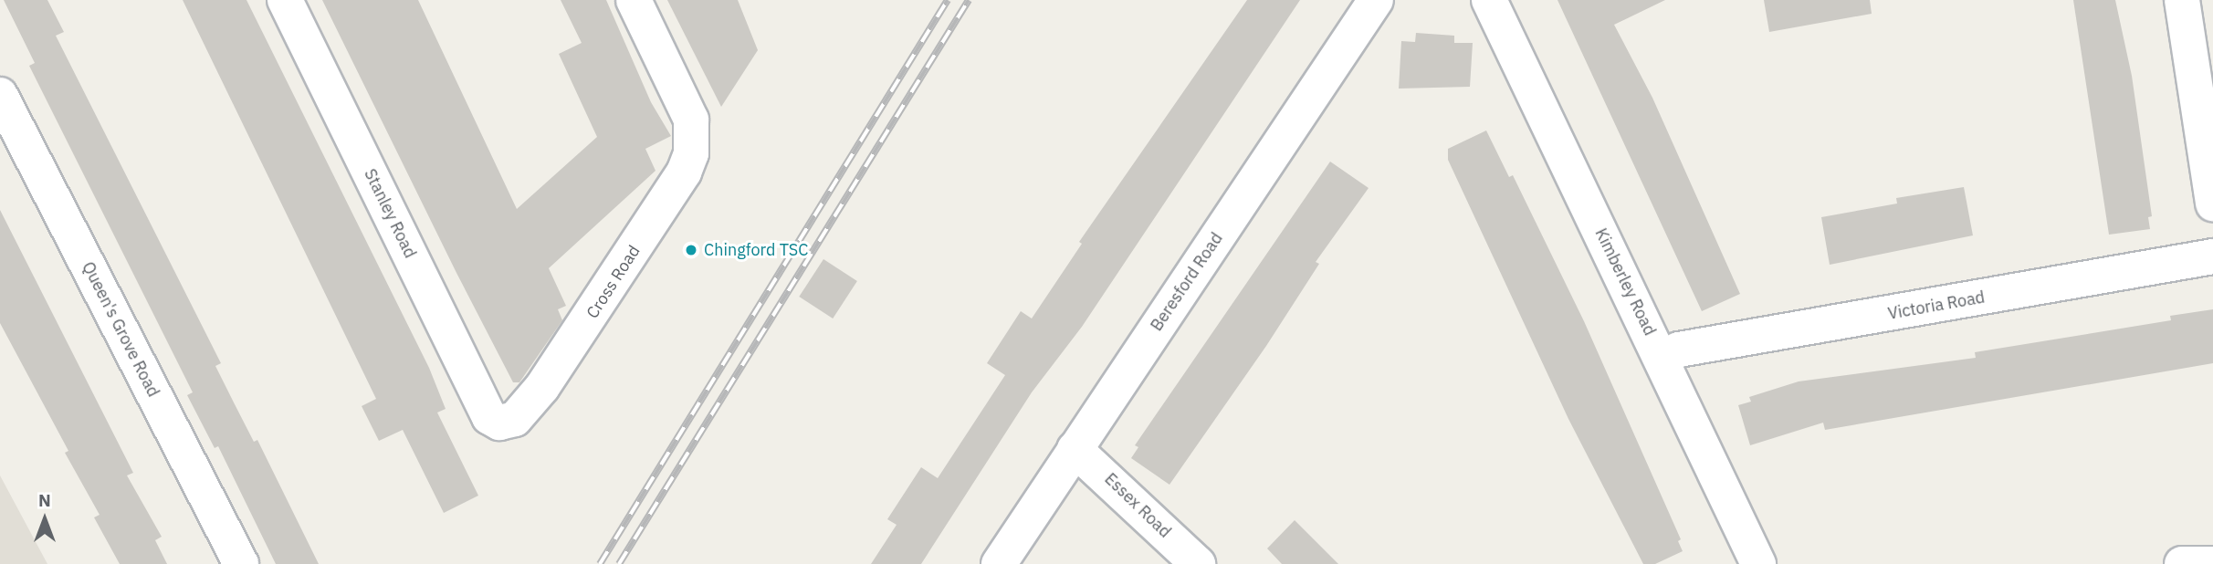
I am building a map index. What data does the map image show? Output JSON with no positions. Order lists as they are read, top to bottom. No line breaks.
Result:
{"streets":{"street":["Stanley Road","Cross Road","Beresford Road","Kimberley Road","Victoria Road","Queen's Grove Road","Essex Road"]},"crossings":[["Stanley Road","Cross Road"],["Beresford Road","Essex Road"],["Kimberley Road","Victoria Road"]],"places":["Chingford TSC"],"north":"top"}
